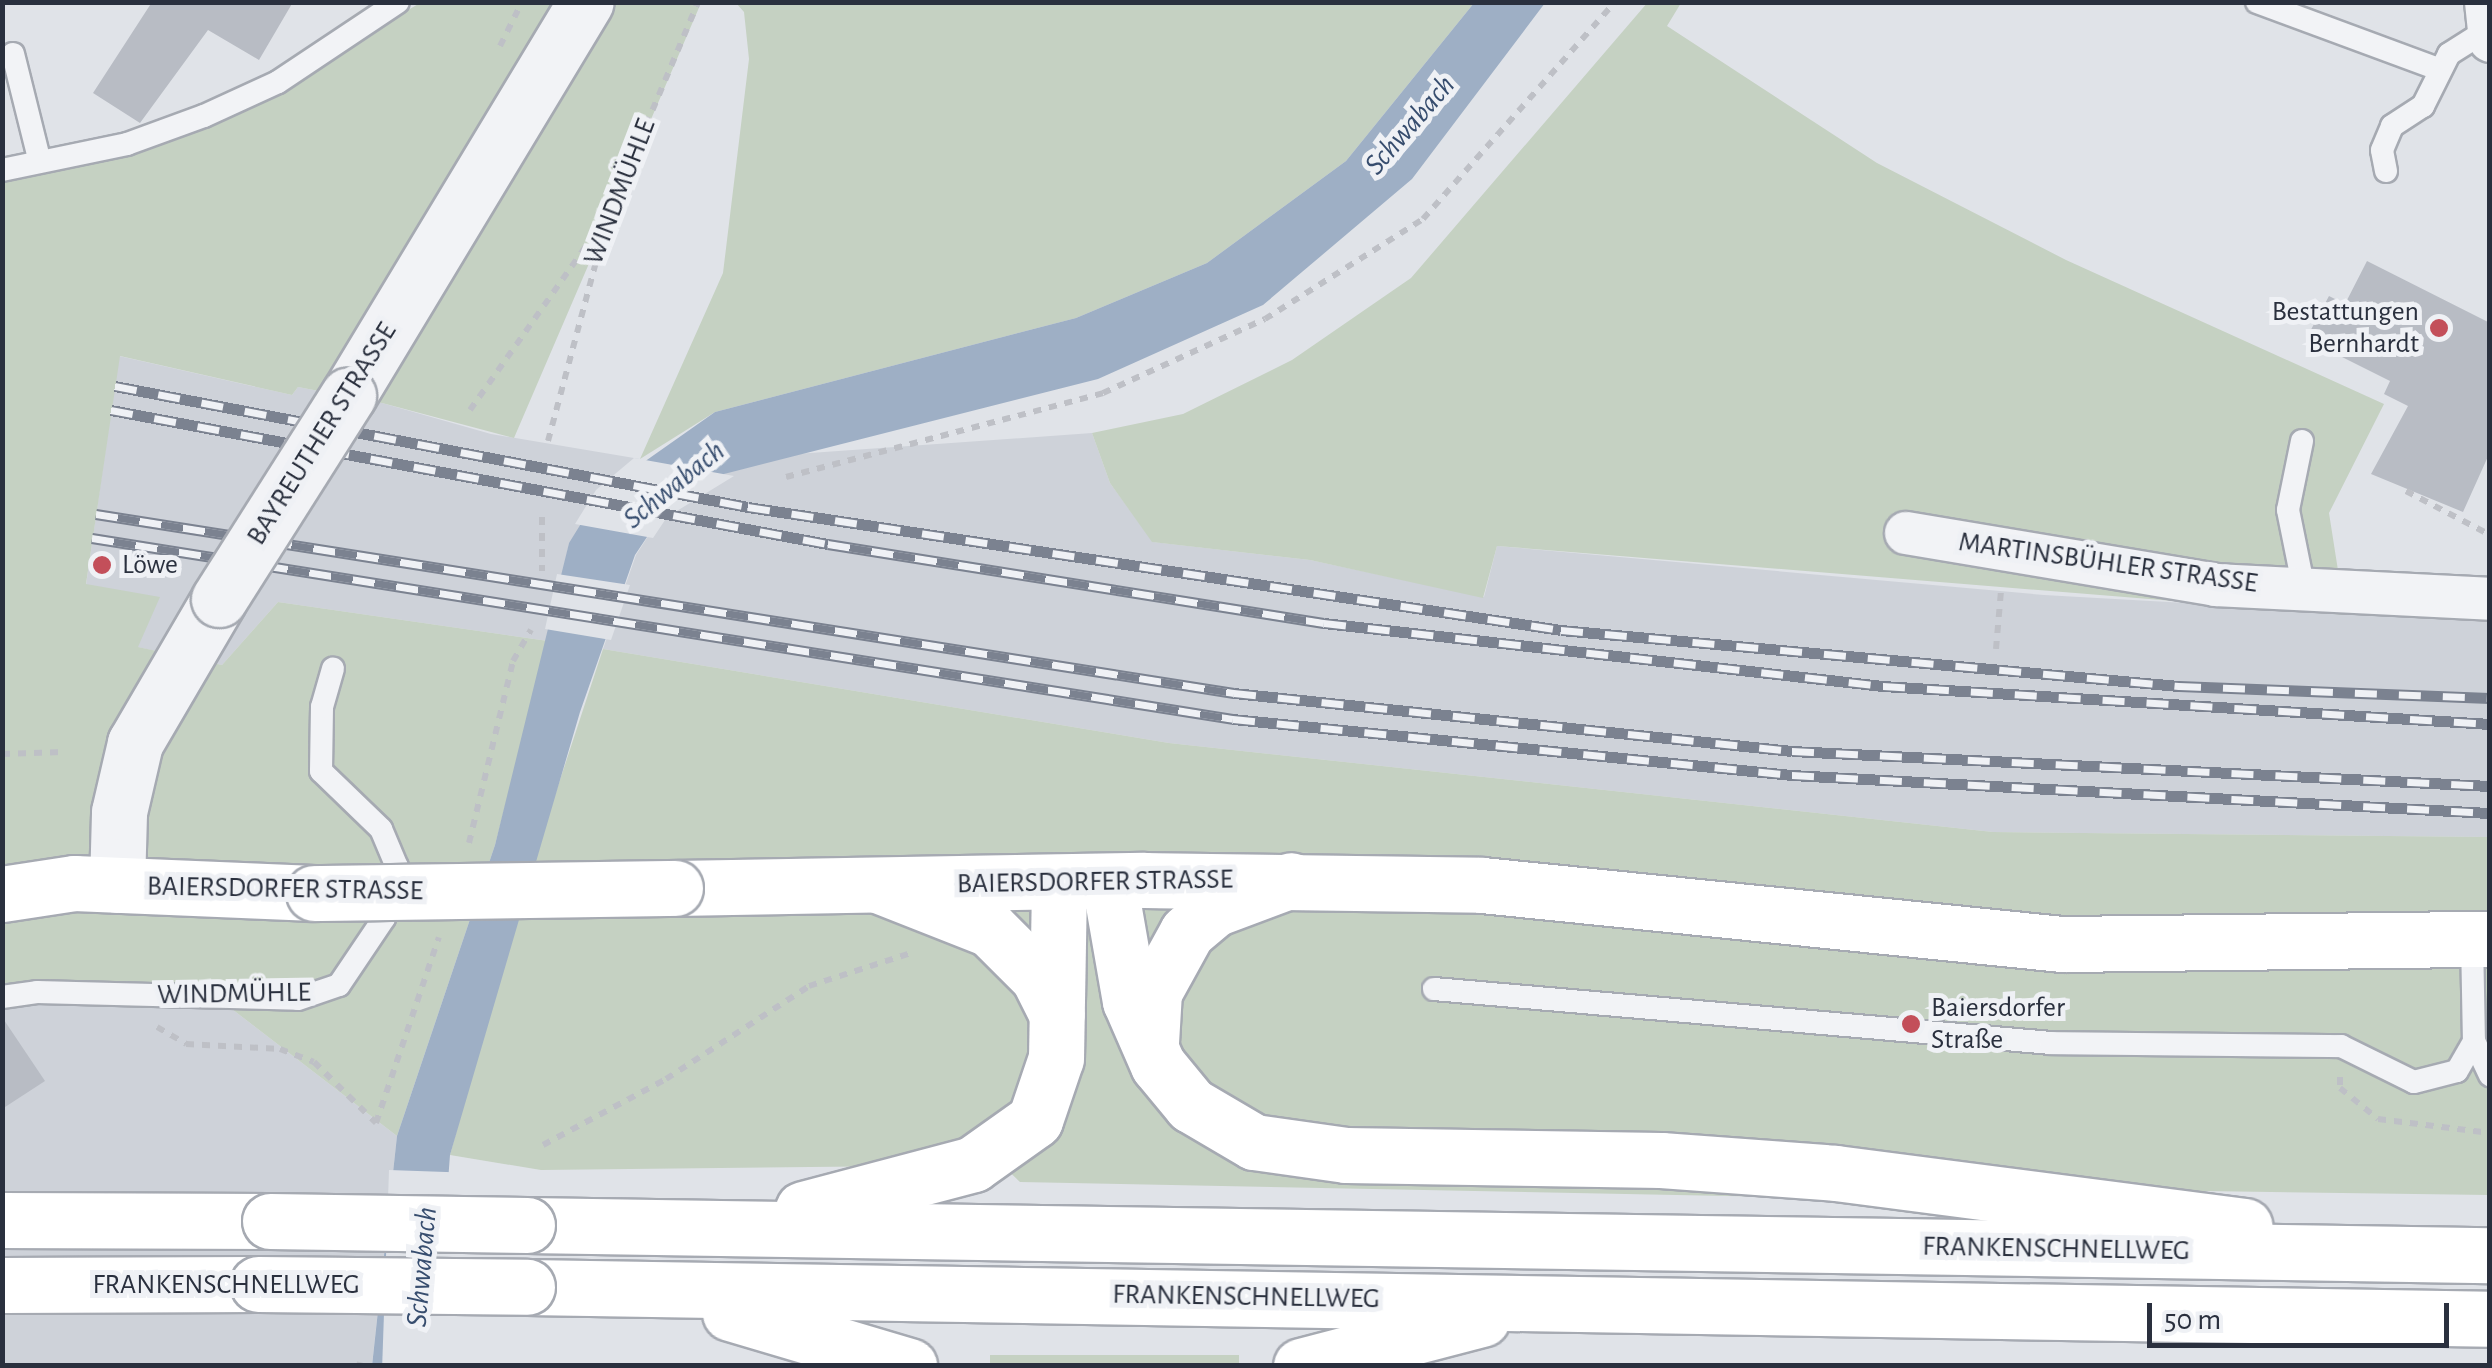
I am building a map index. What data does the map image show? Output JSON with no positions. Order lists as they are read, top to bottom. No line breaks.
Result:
{"streets":{"main road":["BAIERSDORFER STRASSE","FRANKENSCHNELLWEG"],"street":["BAYREUTHER STRASSE","MARTINSBÜHLER STRASSE"],"lane":["WINDMÜHLE"]},"crossings":[["BAYREUTHER STRASSE","BAIERSDORFER STRASSE"]],"water":["Schwabach"],"places":["Bestattungen Bernhardt","Löwe","Baiersdorfer Straße"],"scale_bar":"50 m"}
